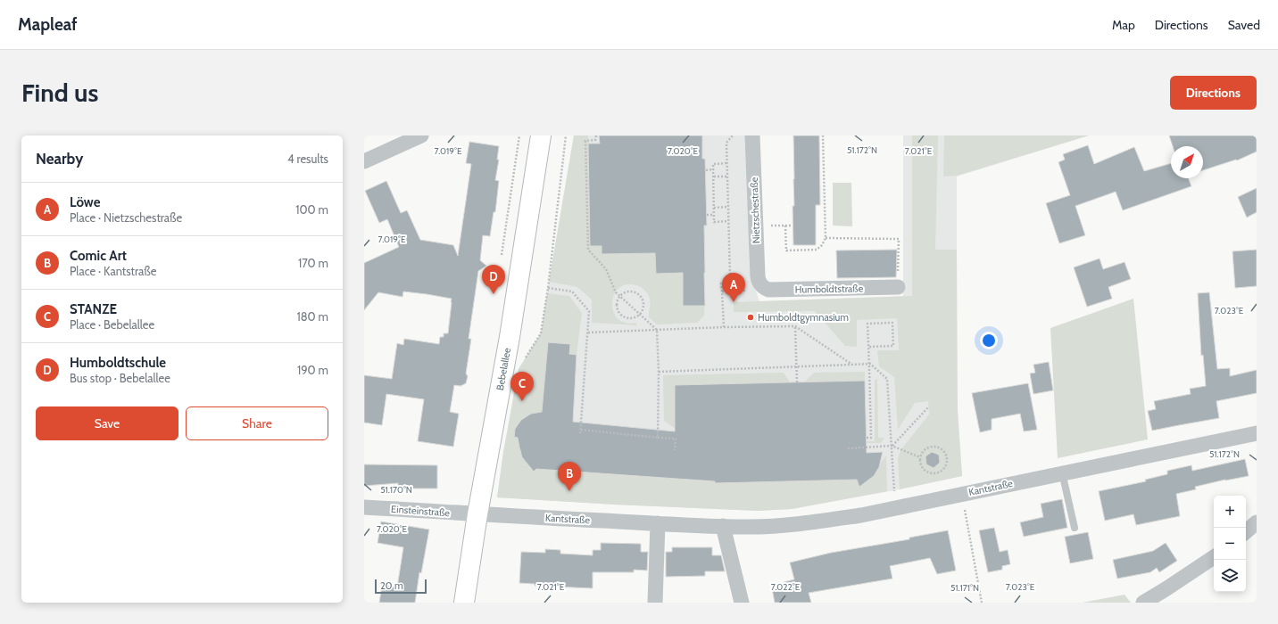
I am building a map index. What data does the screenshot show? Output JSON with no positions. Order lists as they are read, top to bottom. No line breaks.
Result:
{"streets":{"main road":["Bebelallee"],"street":["Nietzschestraße","Humboldtstraße","Kantstraße","Einsteinstraße"]},"crossings":[["Nietzschestraße","Humboldtstraße"],["Bebelallee","Kantstraße"],["Bebelallee","Einsteinstraße"],["Kantstraße","Einsteinstraße"]],"places":["Humboldtgymnasium"],"scale_bar":"20 m","north":"top right","page":{"header":"Mapleaf","nav":["Map","Directions","Saved"],"buttons":["Directions",["Save","Share"]],"title":"Find us","heading":["Nearby","4 results"],"list":[{"mark":"A","name":"Löwe","note":"Place · Nietzschestraße","value":"100 m"},{"mark":"B","name":"Comic Art","note":"Place · Kantstraße","value":"170 m"},{"mark":"C","name":"STANZE","note":"Place · Bebelallee","value":"180 m"},{"mark":"D","name":"Humboldtschule","note":"Bus stop · Bebelallee","value":"190 m"}],"pins":["D","A","C","B"],"map_buttons":["+","−"],"scale":"20 m"},"coordinates":["51.172°N","7.019°E","7.020°E","7.021°E","7.023°E","51.170°N","7.022°E","51.171°N"]}
